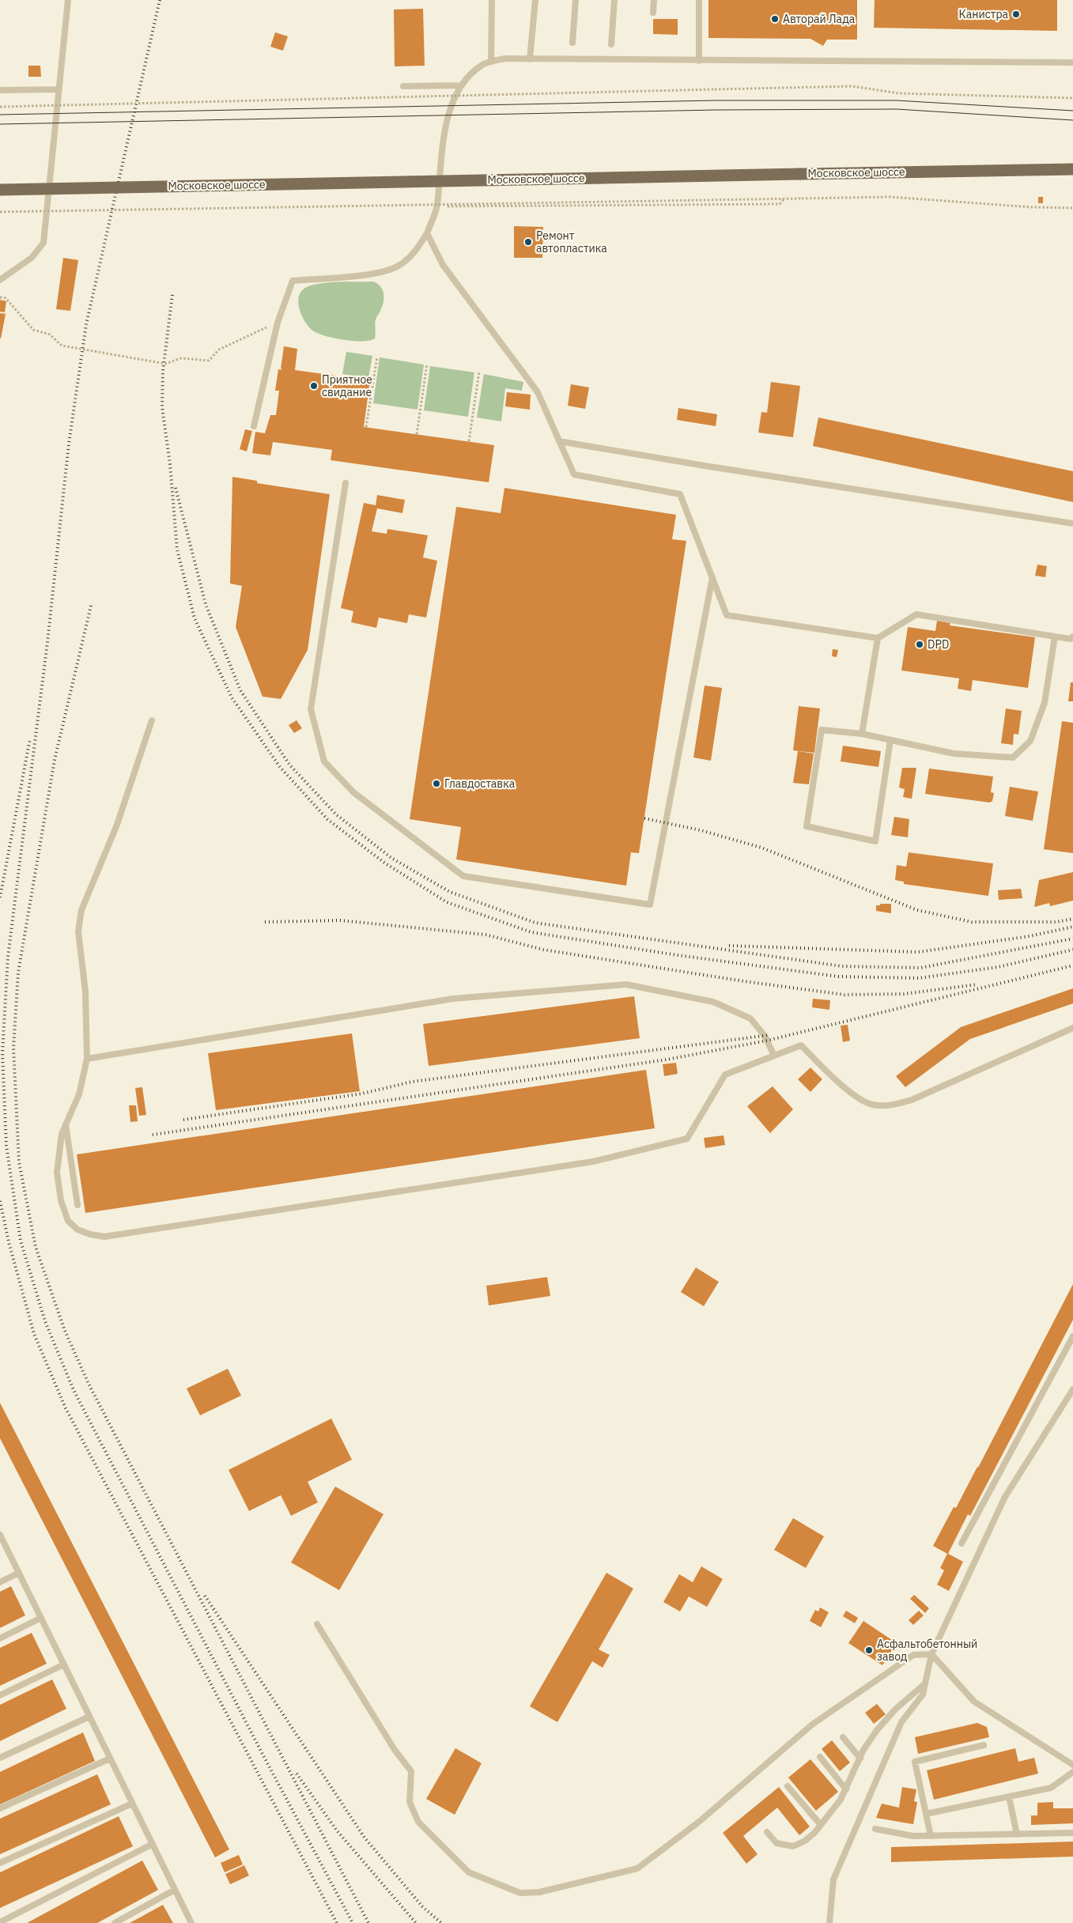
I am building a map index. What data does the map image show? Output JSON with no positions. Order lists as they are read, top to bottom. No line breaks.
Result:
{"streets":{"main road":["Московское шоссе"]},"places":["Канистра","Авторай Лада","Ремонт автопластика","Приятное свидание","DPD","Главдоставка","Асфальтобетонный завод"]}
